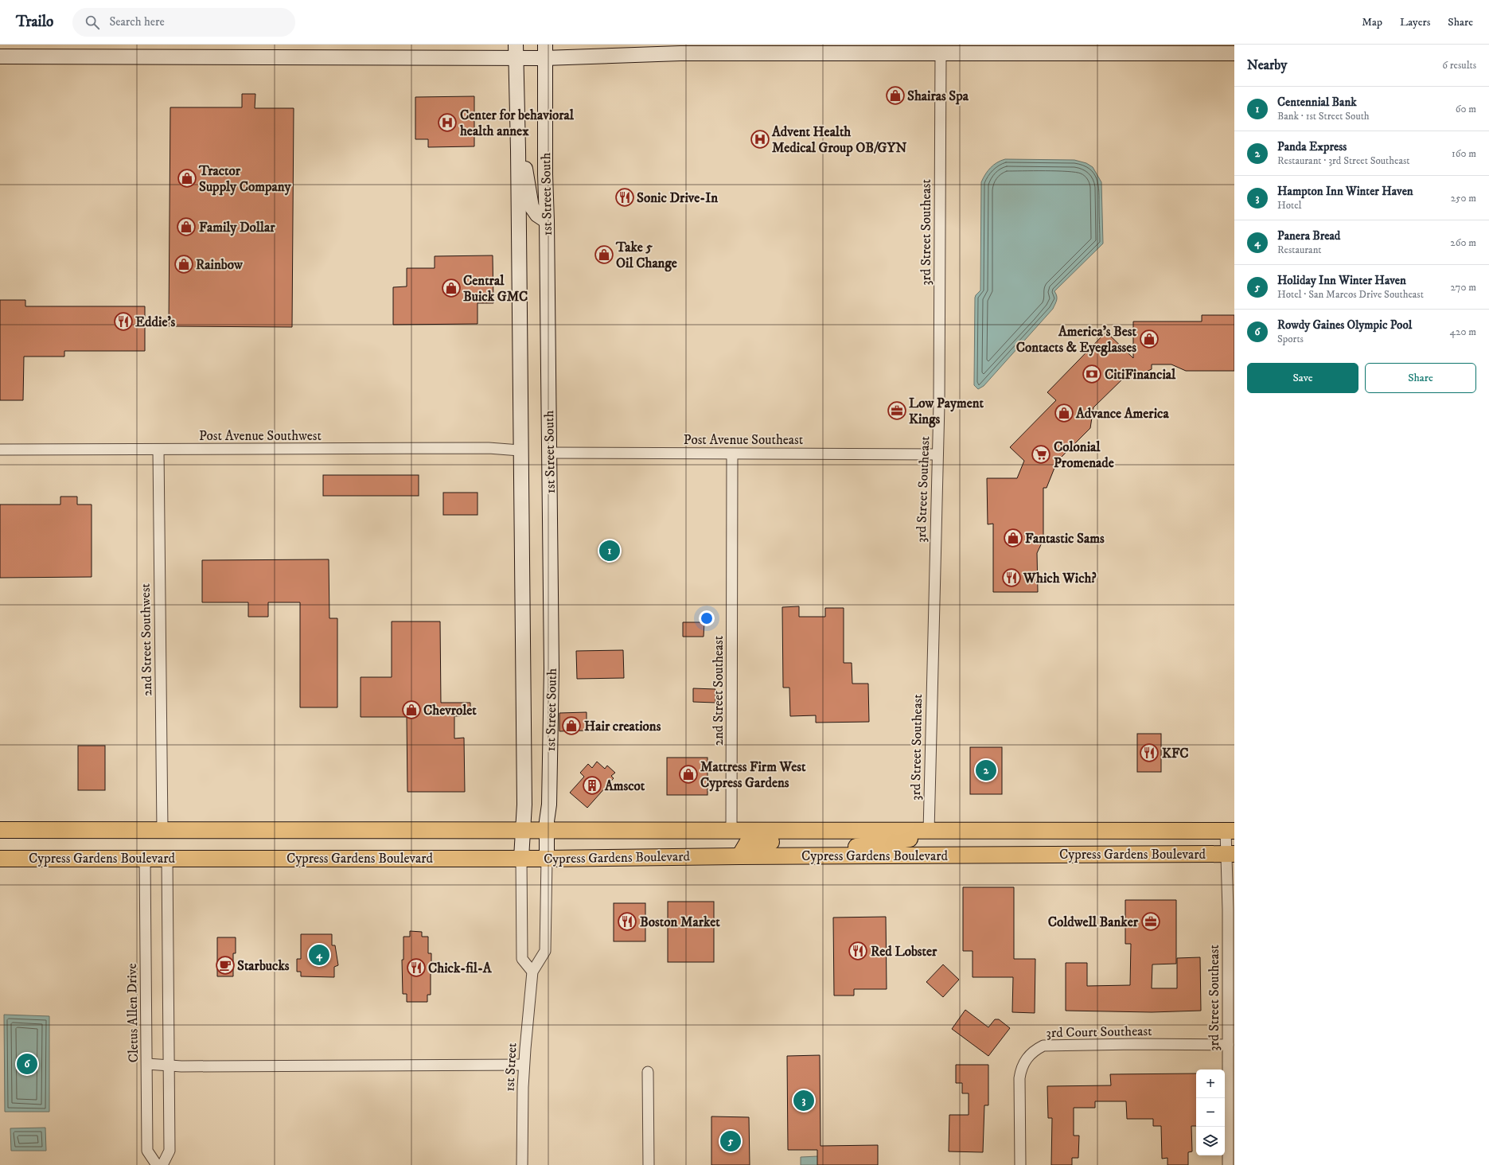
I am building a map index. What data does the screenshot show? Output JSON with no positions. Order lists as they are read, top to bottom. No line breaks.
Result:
{"streets":{"main road":["1st Street South","Cypress Gardens Boulevard"],"street":["3rd Street Southeast","Post Avenue Southwest","Post Avenue Southeast","2nd Street Southwest","2nd Street Southeast","Cletus Allen Drive","3rd Court Southeast","1st Street"]},"crossings":[["1st Street South","Post Avenue Southwest"],["1st Street South","Post Avenue Southeast"],["1st Street South","Cypress Gardens Boulevard"],["1st Street South","1st Street"],["3rd Street Southeast","Post Avenue Southeast"],["3rd Street Southeast","Cypress Gardens Boulevard"],["3rd Street Southeast","3rd Court Southeast"],["Post Avenue Southwest","2nd Street Southwest"],["Post Avenue Southeast","2nd Street Southeast"],["2nd Street Southwest","Cypress Gardens Boulevard"],["2nd Street Southeast","Cypress Gardens Boulevard"],["Cypress Gardens Boulevard","Cletus Allen Drive"],["Cypress Gardens Boulevard","1st Street"]],"places":{"shop":["Shairas Spa","Tractor Supply Company","Family Dollar","Take 5 Oil Change","Rainbow","Central Buick GMC","America's Best Contacts & Eyeglasses","Advance America","Fantastic Sams","Chevrolet","Hair creations","Mattress Firm West Cypress Gardens"],"hospital":["Center for behavioral health annex","Advent Health Medical Group OB/GYN"],"restaurant":["Sonic Drive-In","Eddie's","Which Wich?","KFC","Boston Market","Red Lobster","Chick-fil-A"],"bank":["CitiFinancial"],"office":["Low Payment Kings","Coldwell Banker"],"supermarket":["Colonial Promenade"],"building":["Amscot"],"cafe":["Starbucks"]},"page":{"header":"Trailo","search":"Search here","nav":["Map","Layers","Share"],"heading":["Nearby","6 results"],"list":[{"mark":"1","name":"Centennial Bank","note":"Bank · 1st Street South","value":"60 m"},{"mark":"2","name":"Panda Express","note":"Restaurant · 3rd Street Southeast","value":"160 m"},{"mark":"3","name":"Hampton Inn Winter Haven","note":"Hotel","value":"250 m"},{"mark":"4","name":"Panera Bread","note":"Restaurant","value":"260 m"},{"mark":"5","name":"Holiday Inn Winter Haven","note":"Hotel · San Marcos Drive Southeast","value":"270 m"},{"mark":"6","name":"Rowdy Gaines Olympic Pool","note":"Sports","value":"420 m"}],"buttons":["Save","Share"],"pins":["1","2","4","6","3","5"],"map_buttons":["+","−"]}}
